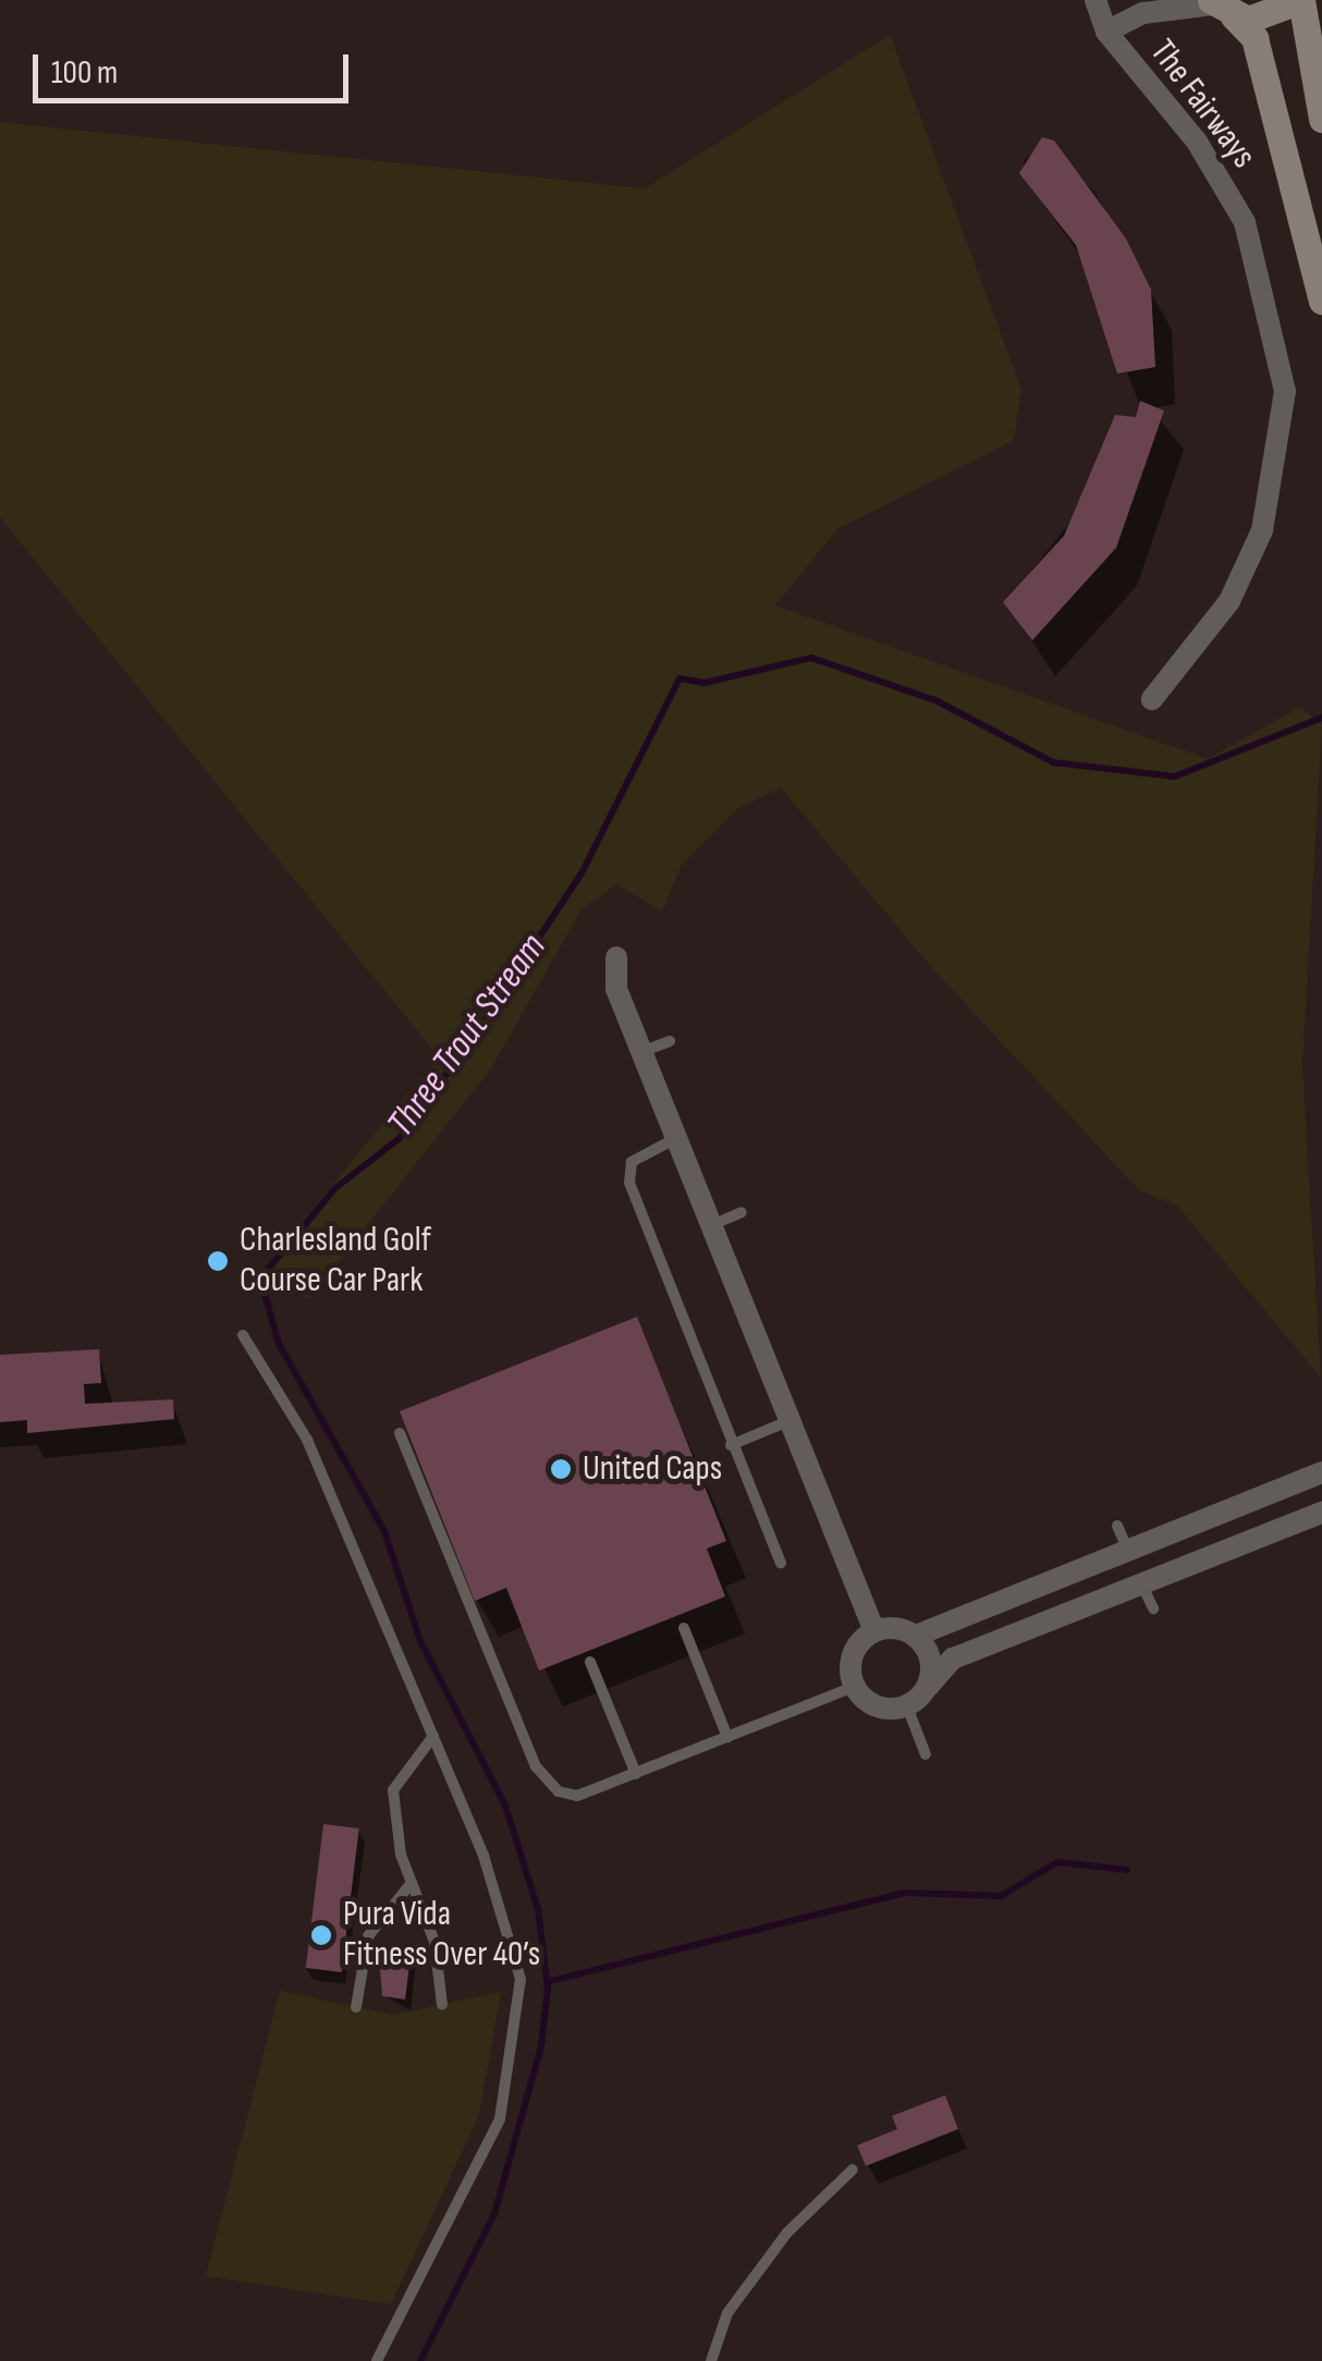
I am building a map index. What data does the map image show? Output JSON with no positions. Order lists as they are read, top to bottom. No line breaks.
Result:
{"streets":{"street":["The Fairways"]},"water":["Three Trout Stream"],"places":["Charlesland Golf Course Car Park","United Caps","Pura Vida Fitness Over 40’s"],"scale_bar":"100 m"}
